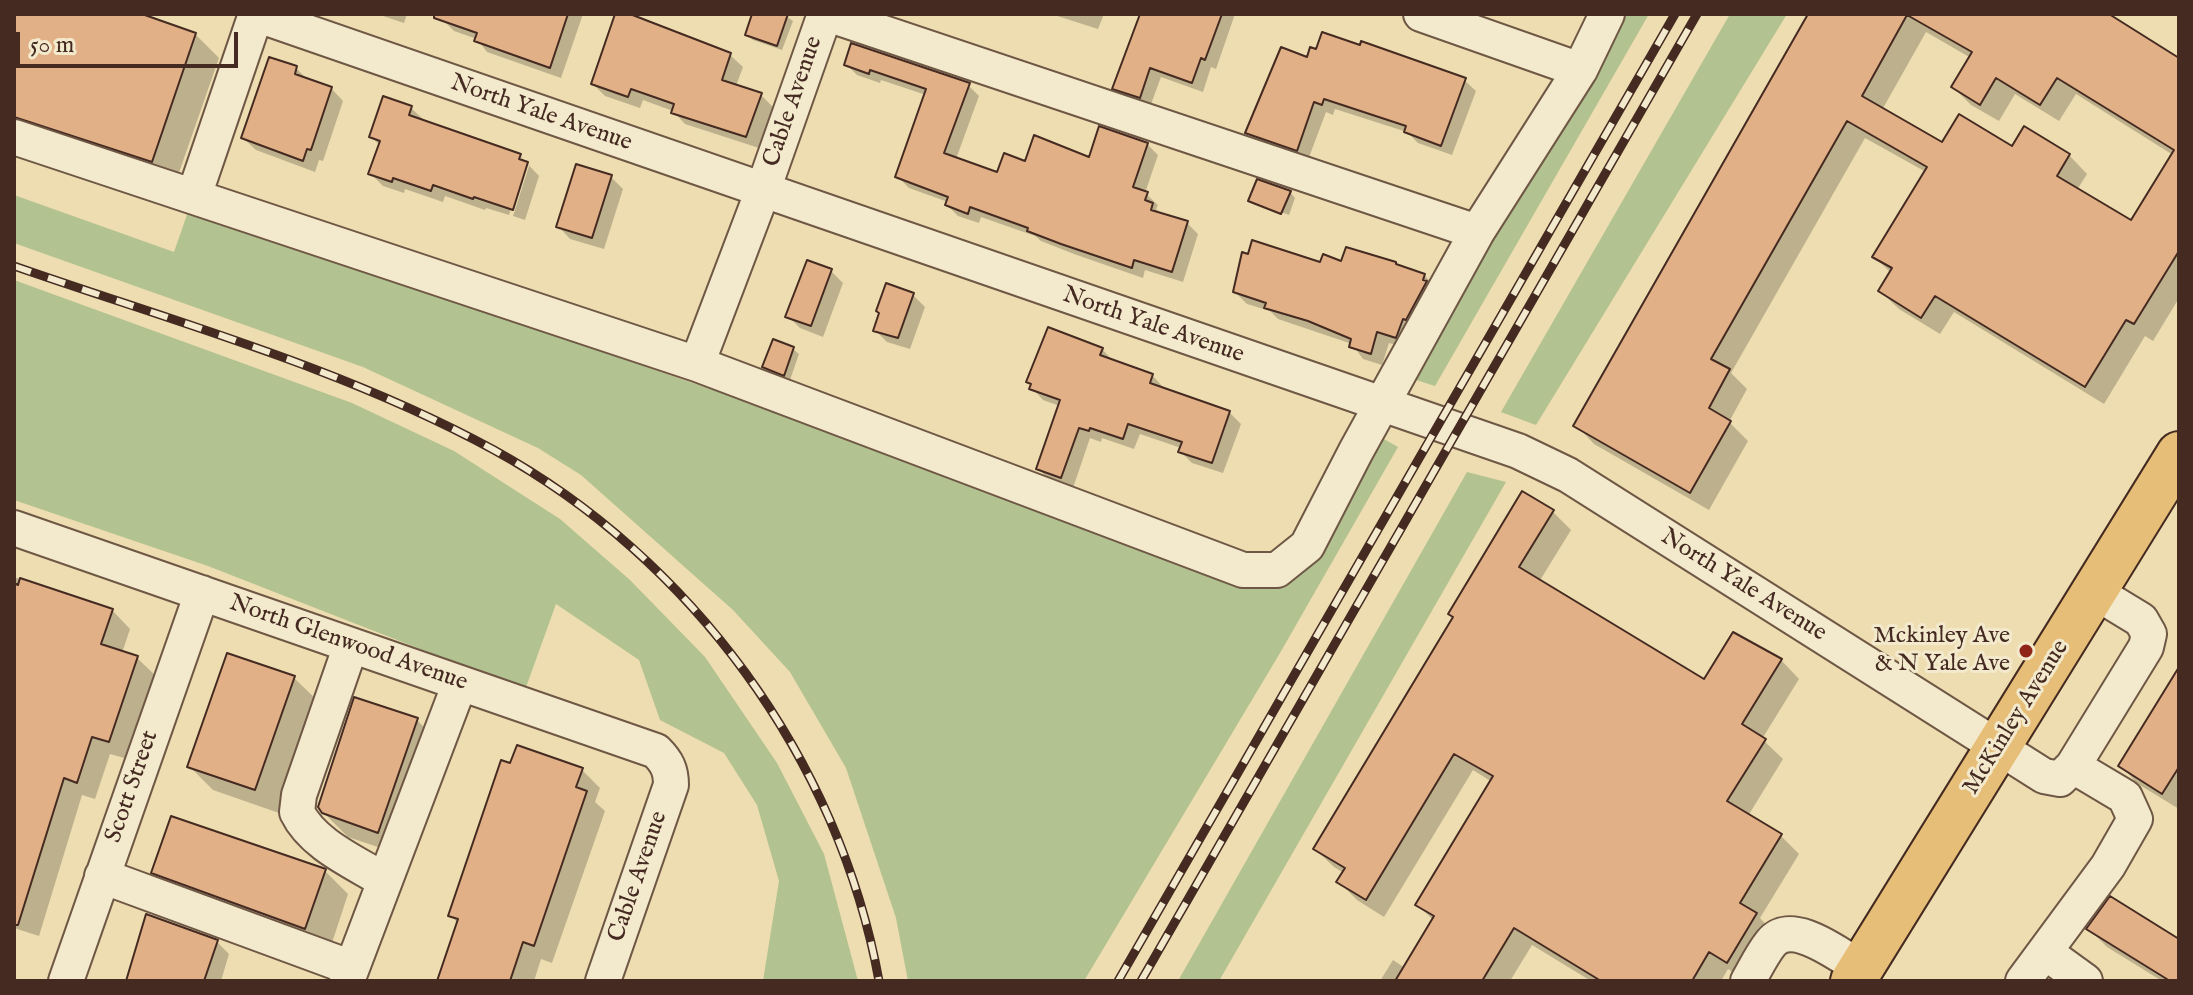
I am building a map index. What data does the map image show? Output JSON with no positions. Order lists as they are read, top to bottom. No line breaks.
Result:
{"streets":{"main road":["McKinley Avenue"],"street":["Cable Avenue","North Yale Avenue","North Glenwood Avenue","Scott Street"]},"crossings":[["Cable Avenue","North Yale Avenue"],["Cable Avenue","North Glenwood Avenue"],["North Yale Avenue","McKinley Avenue"],["North Glenwood Avenue","Scott Street"]],"places":["Mckinley Ave & N Yale Ave"],"scale_bar":"50 m"}
